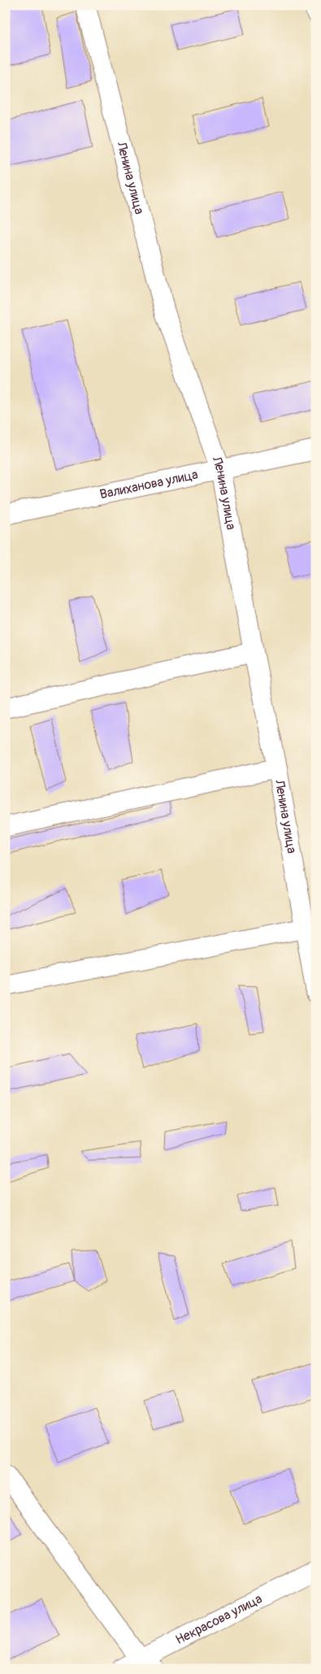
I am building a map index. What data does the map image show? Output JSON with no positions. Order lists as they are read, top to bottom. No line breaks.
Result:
{"streets":{"street":["Ленина улица","Валиханова улица","Некрасова улица"]},"crossings":[["Ленина улица","Валиханова улица"]]}
